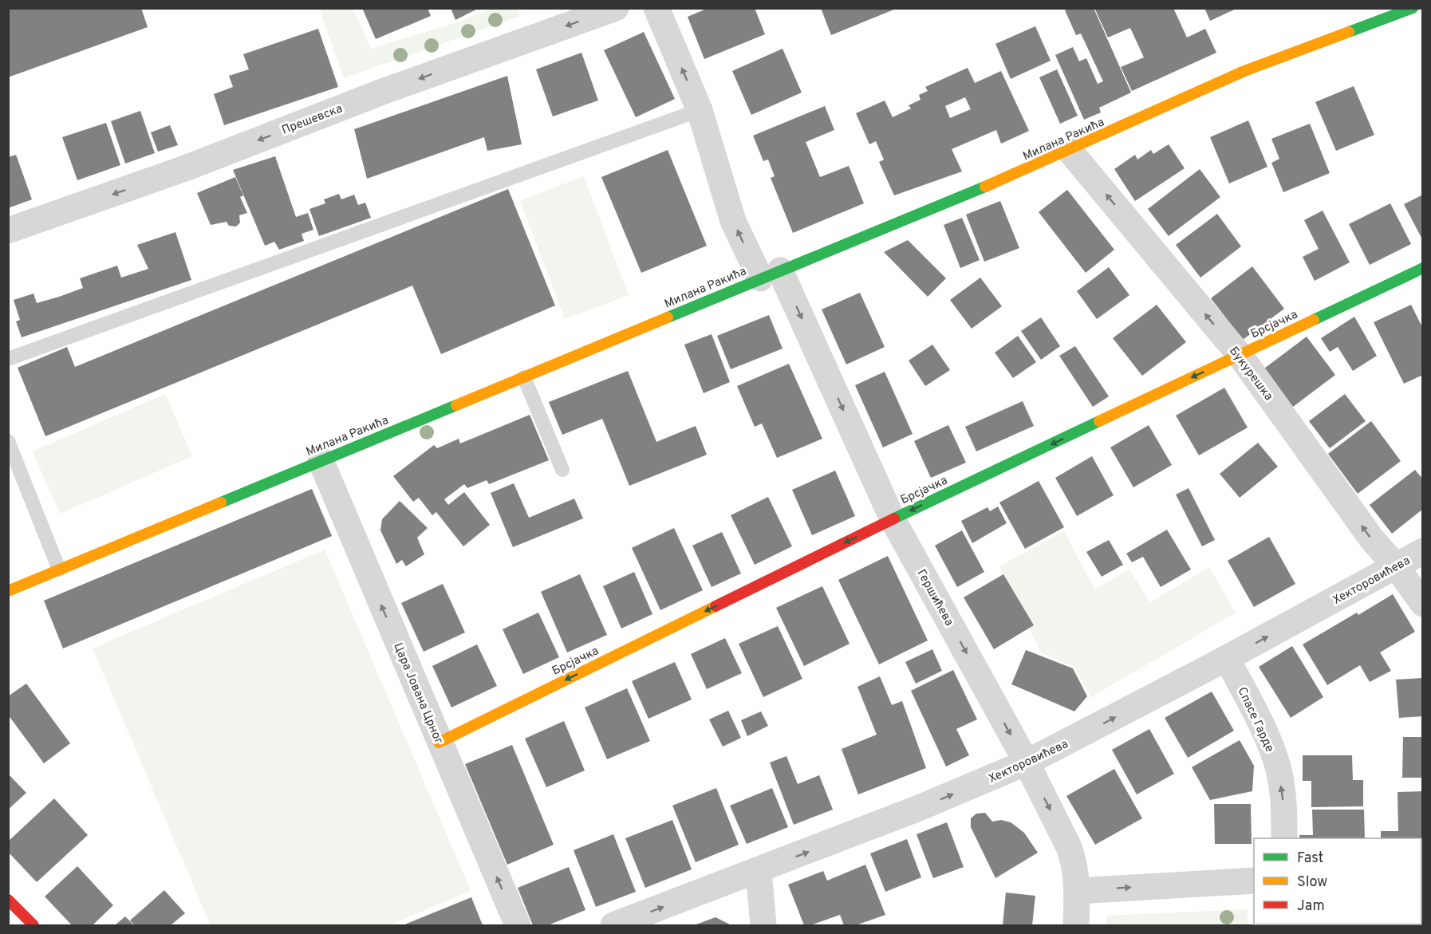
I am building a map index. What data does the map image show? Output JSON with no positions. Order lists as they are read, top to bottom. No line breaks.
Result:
{"streets":{"street":["Прешевска","Милана Ракића","Брсјачка","Букурешка","Хекторовићева","Гершићева","Цара Јована Црног","Спасе Гарде"]},"crossings":[["Милана Ракића","Букурешка"],["Милана Ракића","Гершићева"],["Милана Ракића","Цара Јована Црног"],["Брсјачка","Букурешка"],["Брсјачка","Гершићева"],["Брсјачка","Цара Јована Црног"],["Букурешка","Хекторовићева"],["Хекторовићева","Гершићева"],["Хекторовићева","Спасе Гарде"]],"one_way":["Прешевска","Брсјачка","Букурешка","Хекторовићева","Цара Јована Црног","Спасе Гарде"],"legend":["Fast","Slow","Jam"]}
